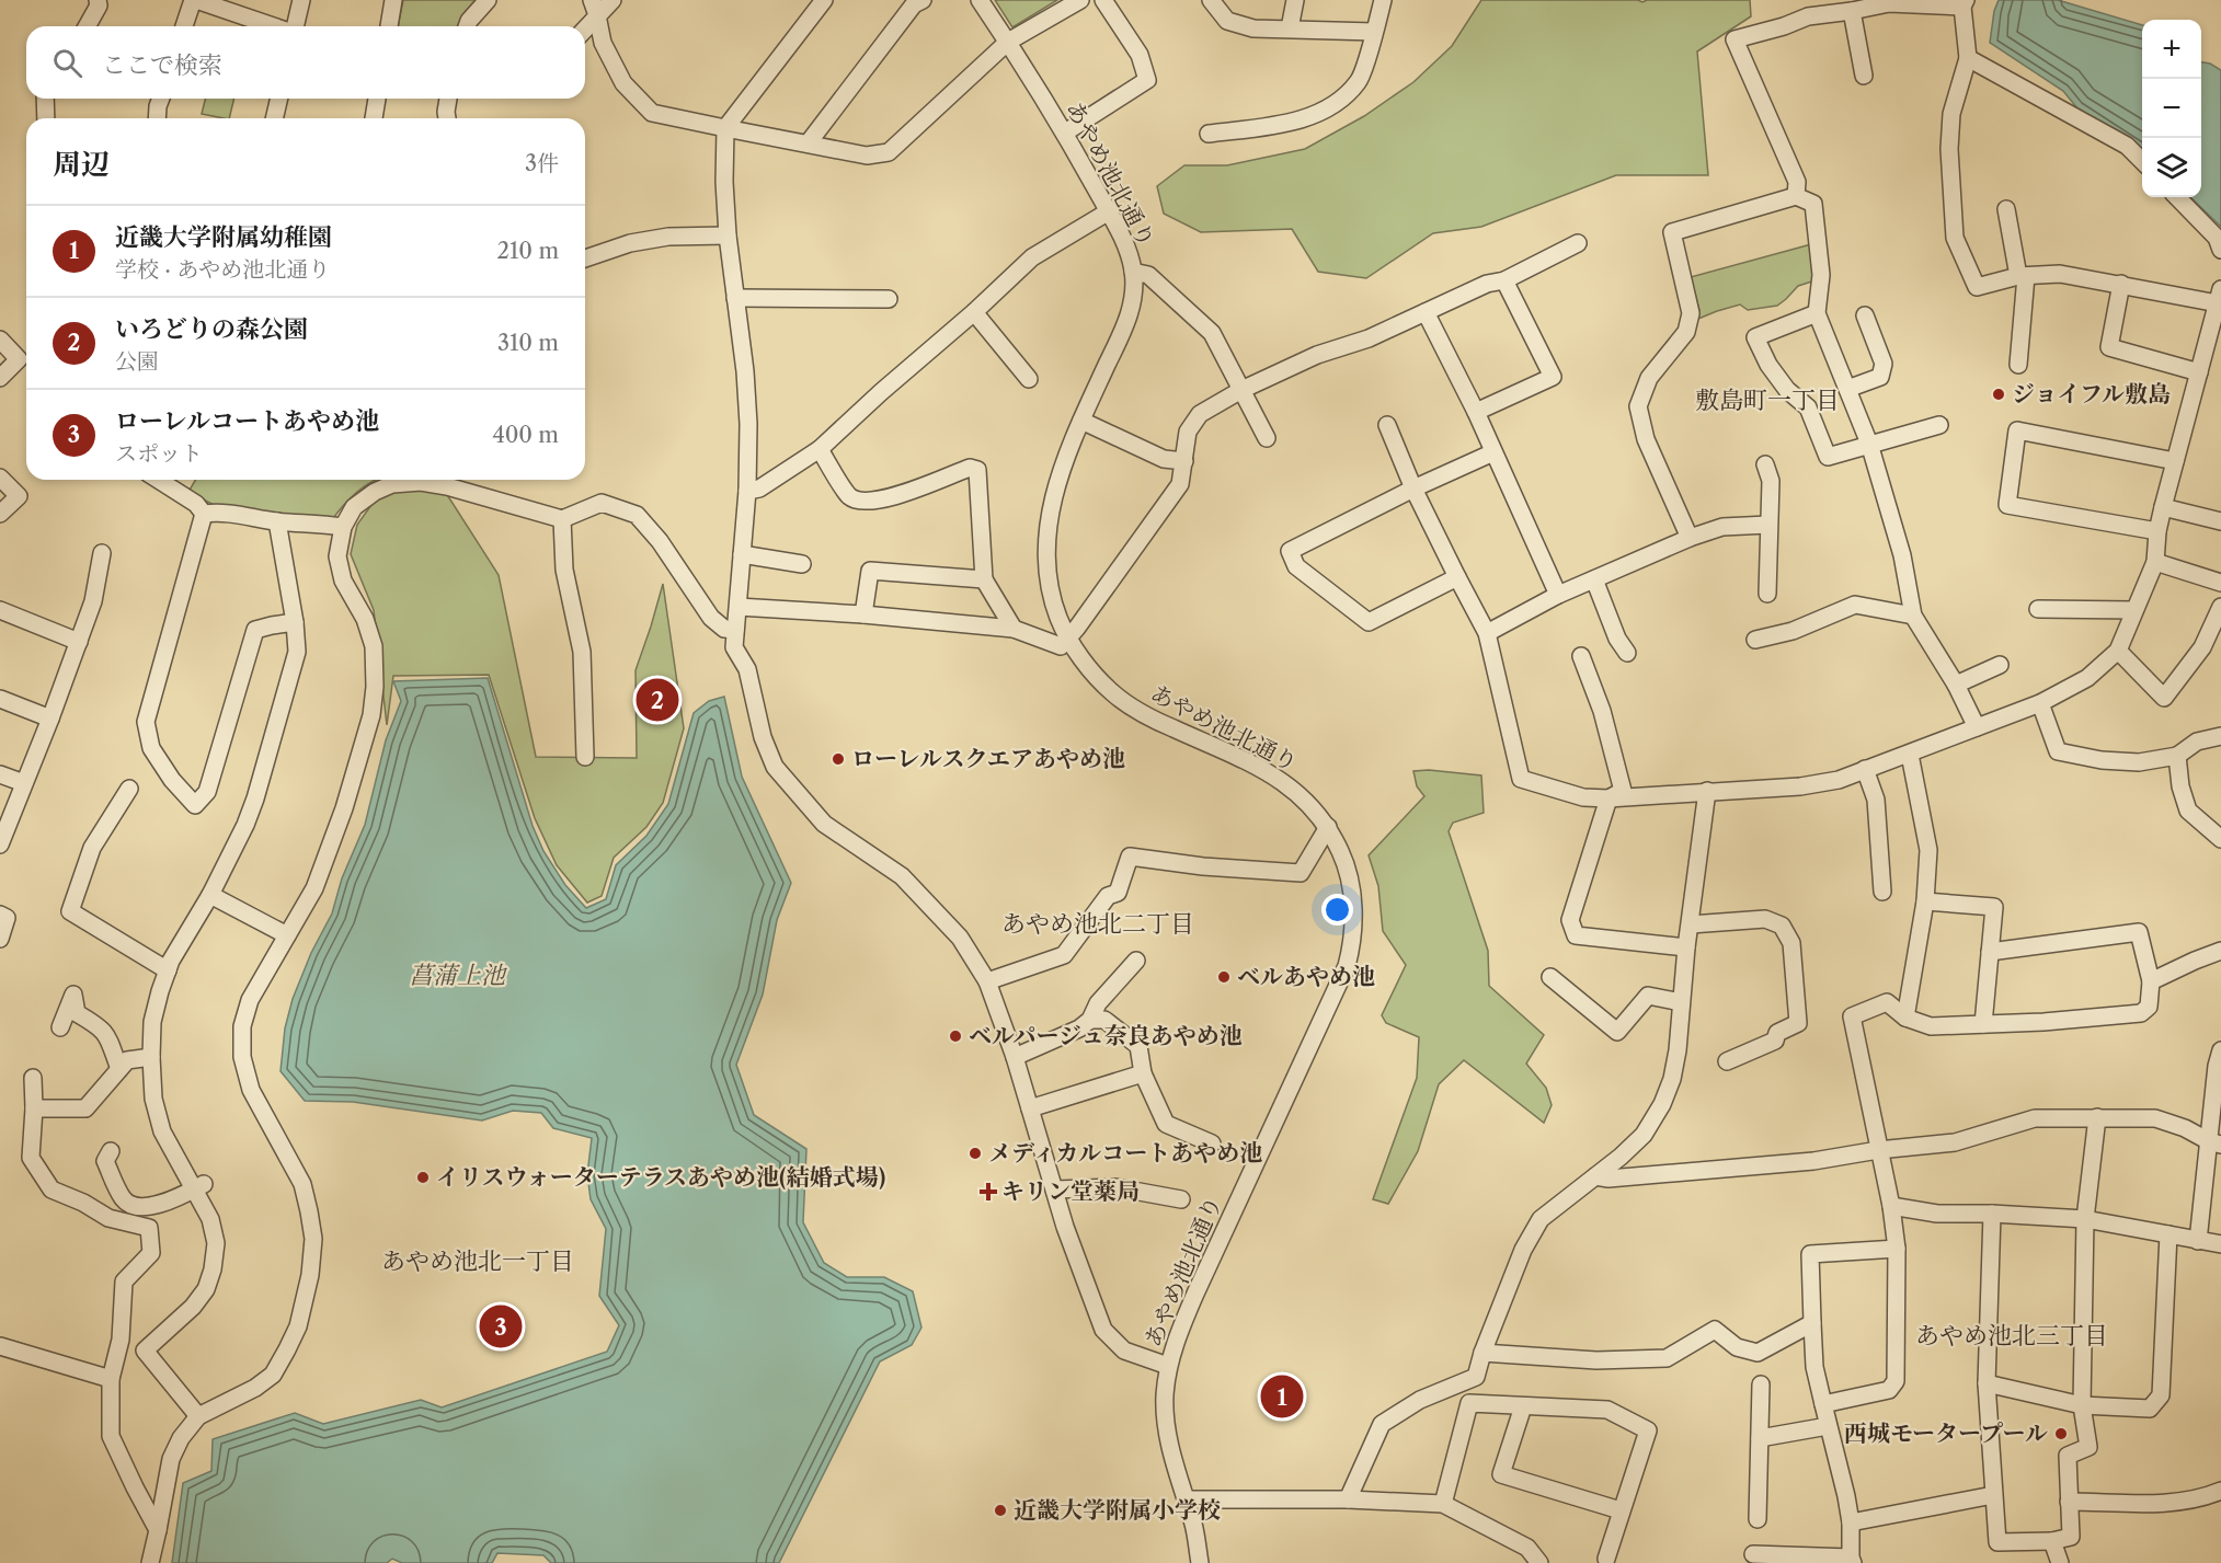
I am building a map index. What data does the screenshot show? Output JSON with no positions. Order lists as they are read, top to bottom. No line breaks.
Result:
{"streets":{"street":["あやめ池北通り"]},"districts":["敷島町一丁目","あやめ池北二丁目","あやめ池北一丁目","あやめ池北三丁目"],"water":["菖蒲上池"],"places":{"other":["ジョイフル敷島","ローレルスクエアあやめ池","ベルあやめ池","ベルパージュ奈良あやめ池","メディカルコートあやめ池","イリスウォーターテラスあやめ池(結婚式場)","西城モータープール","近畿大学附属小学校"],"health":["キリン堂薬局"]},"page":{"map_buttons":["+","−"],"search":"ここで検索","heading":["周辺","3件"],"list":[{"mark":"1","name":"近畿大学附属幼稚園","note":"学校 · あやめ池北通り","value":"210 m"},{"mark":"2","name":"いろどりの森公園","note":"公園","value":"310 m"},{"mark":"3","name":"ローレルコートあやめ池","note":"スポット","value":"400 m"}],"pins":["2","3","1"]}}
